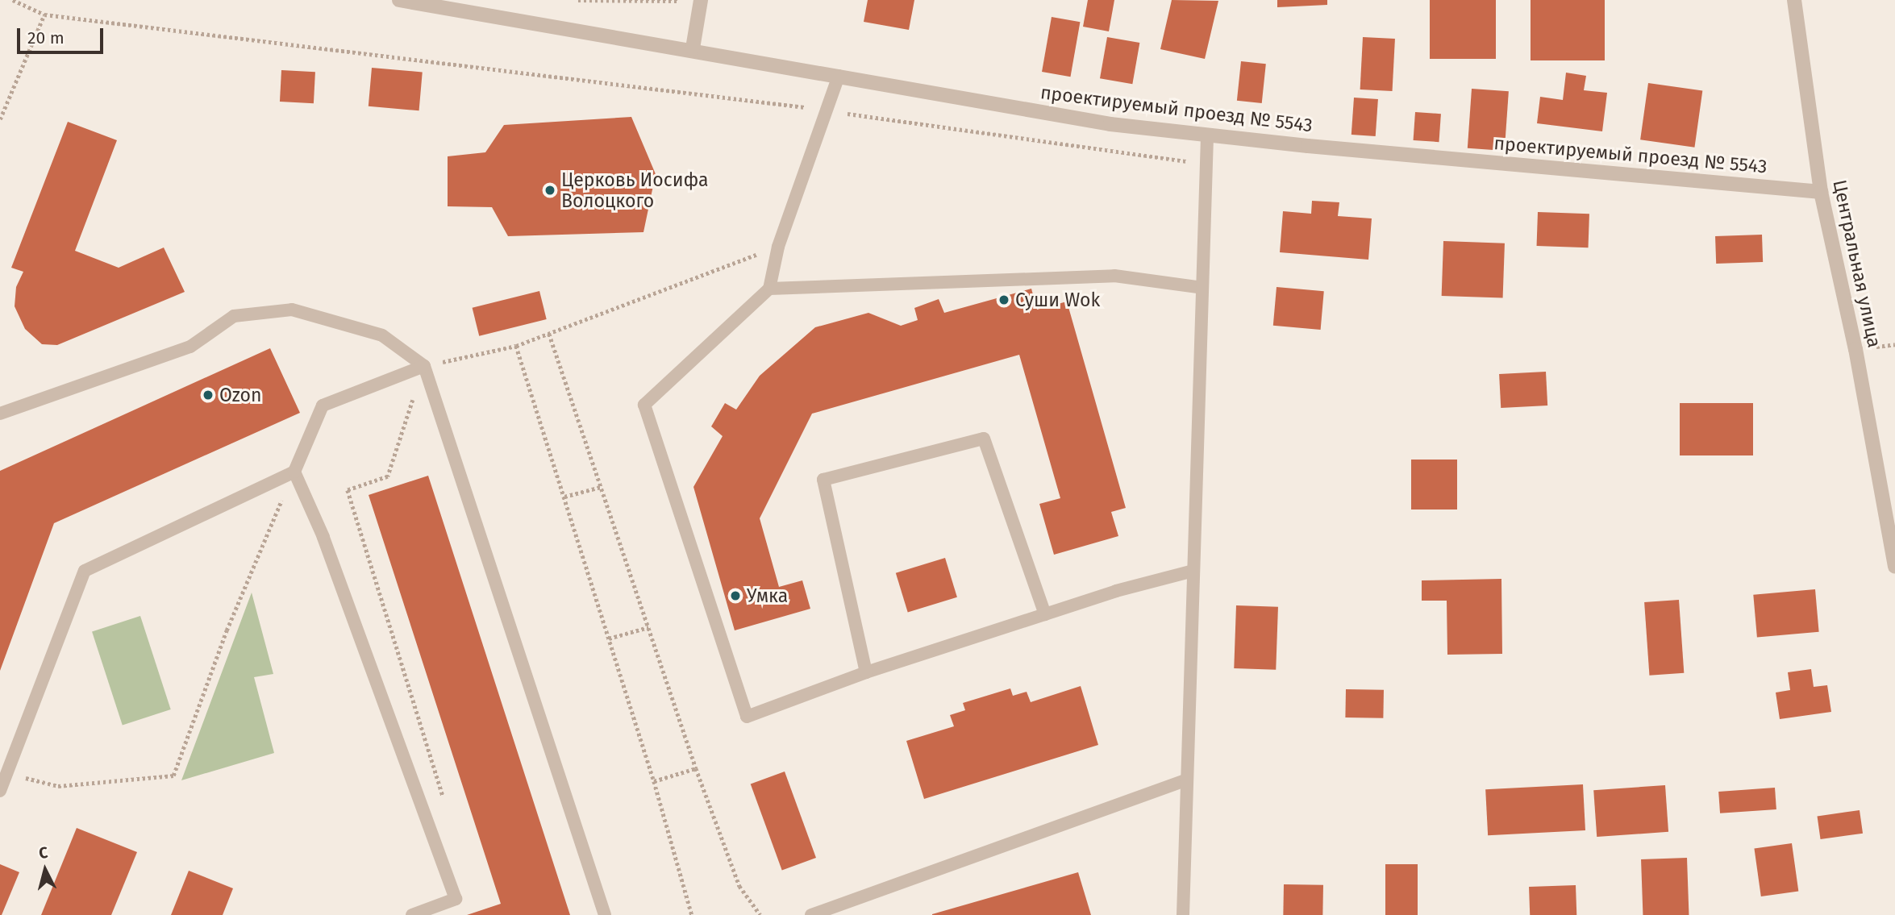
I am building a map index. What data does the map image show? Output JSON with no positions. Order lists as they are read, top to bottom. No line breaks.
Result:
{"streets":{"street":["проектируемый проезд № 5543","Центральная улица"]},"crossings":[["проектируемый проезд № 5543","Центральная улица"]],"places":["Церковь Иосифа Волоцкого","Суши Wok","Ozon","Умка"],"scale_bar":"20 m","north":"top"}
